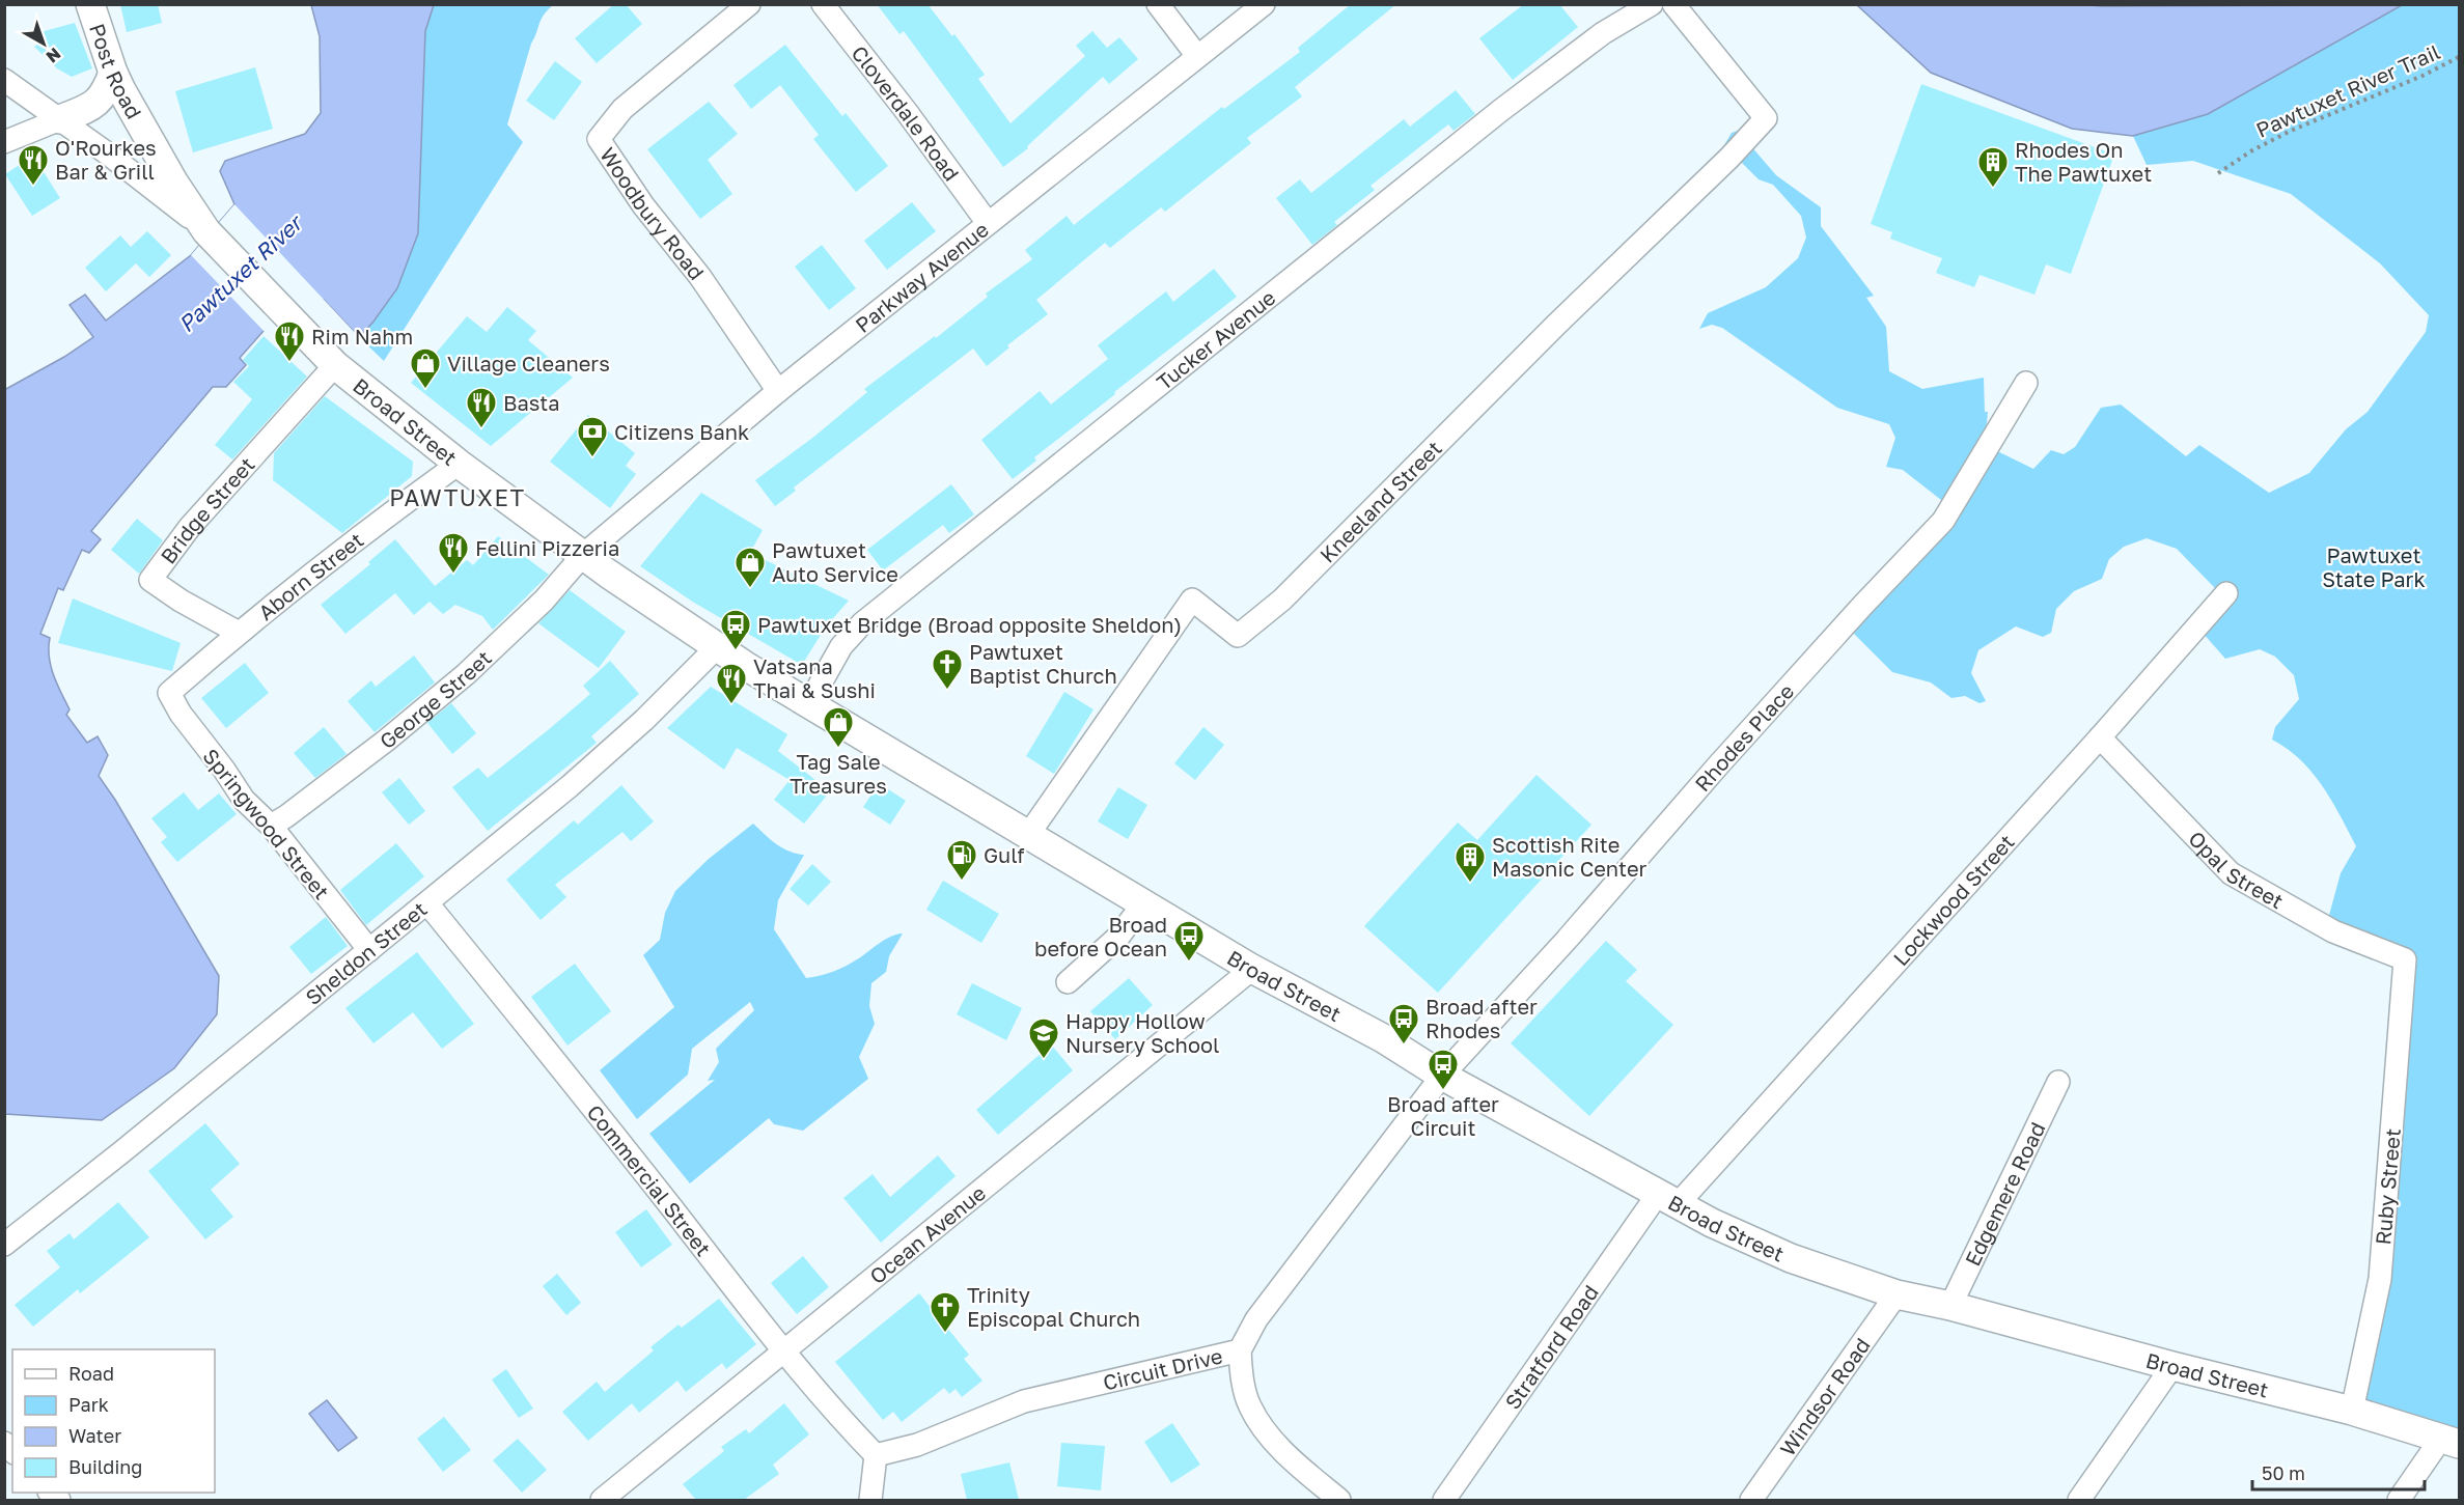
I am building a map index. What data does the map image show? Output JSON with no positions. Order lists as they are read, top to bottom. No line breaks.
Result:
{"streets":{"main road":["Post Road","Broad Street"],"street":["Cloverdale Road","Woodbury Road","Parkway Avenue","Tucker Avenue","Kneeland Street","Bridge Street","Aborn Street","George Street","Rhodes Place","Springwood Street","Opal Street","Lockwood Street","Sheldon Street","Commercial Street","Ruby Street","Edgemere Road","Ocean Avenue","Stratford Road","Circuit Drive","Windsor Road"],"path":["Pawtuxet River Trail"]},"crossings":[["Post Road","Broad Street"],["Cloverdale Road","Parkway Avenue"],["Woodbury Road","Parkway Avenue"],["Parkway Avenue","Broad Street"],["Parkway Avenue","George Street"],["Tucker Avenue","Broad Street"],["Broad Street","Kneeland Street"],["Broad Street","Bridge Street"],["Broad Street","Aborn Street"],["Broad Street","George Street"],["Broad Street","Rhodes Place"],["Broad Street","Lockwood Street"],["Broad Street","Sheldon Street"],["Broad Street","Ruby Street"],["Broad Street","Edgemere Road"],["Broad Street","Ocean Avenue"],["Broad Street","Stratford Road"],["Broad Street","Circuit Drive"],["Broad Street","Windsor Road"],["Bridge Street","Aborn Street"],["Aborn Street","Springwood Street"],["George Street","Springwood Street"],["Rhodes Place","Circuit Drive"],["Springwood Street","Sheldon Street"],["Opal Street","Lockwood Street"],["Opal Street","Ruby Street"],["Lockwood Street","Stratford Road"],["Sheldon Street","Commercial Street"],["Commercial Street","Ocean Avenue"],["Commercial Street","Circuit Drive"]],"districts":["PAWTUXET"],"water":["Pawtuxet River"],"parks":["Pawtuxet State Park"],"places":{"restaurant":["O'Rourkes Bar & Grill","Rim Nahm","Basta","Fellini Pizzeria","Vatsana Thai & Sushi"],"building":["Rhodes On The Pawtuxet","Scottish Rite Masonic Center"],"shop":["Village Cleaners","Pawtuxet Auto Service","Tag Sale Treasures"],"bank":["Citizens Bank"],"bus stop":["Pawtuxet Bridge (Broad opposite Sheldon)","Broad before Ocean","Broad after Rhodes","Broad after Circuit"],"church":["Pawtuxet Baptist Church","Trinity Episcopal Church"],"fuel station":["Gulf"],"school or university":["Happy Hollow Nursery School"]},"legend":["Road","Park","Water","Building"],"scale_bar":"50 m","north":"bottom right"}
